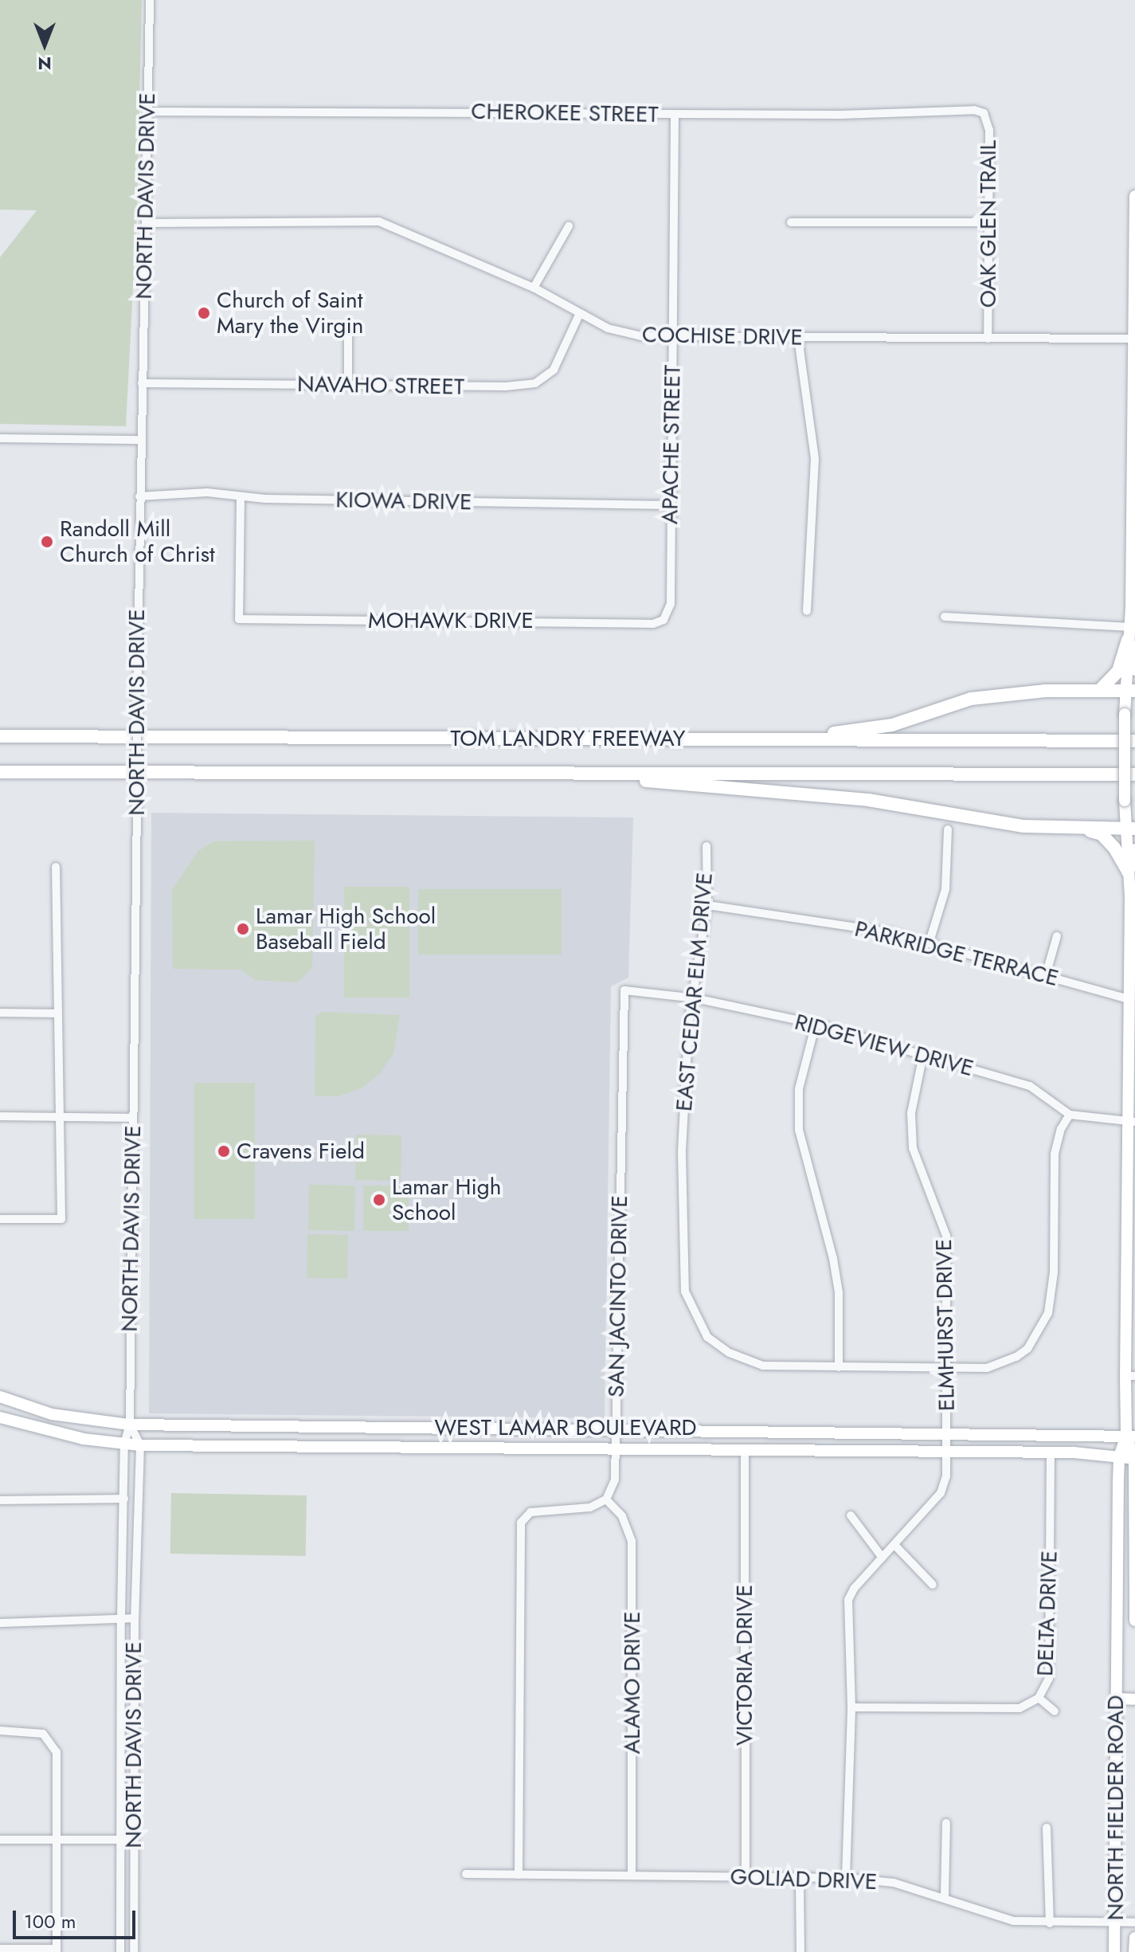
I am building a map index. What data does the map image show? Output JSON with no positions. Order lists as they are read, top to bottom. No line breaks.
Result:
{"streets":{"highway":["TOM LANDRY FREEWAY"],"main road":["WEST LAMAR BOULEVARD","NORTH FIELDER ROAD"],"street":["CHEROKEE STREET","NORTH DAVIS DRIVE","OAK GLEN TRAIL","COCHISE DRIVE","NAVAHO STREET","APACHE STREET","KIOWA DRIVE","MOHAWK DRIVE","PARKRIDGE TERRACE","EAST CEDAR ELM DRIVE","RIDGEVIEW DRIVE","SAN JACINTO DRIVE","ELMHURST DRIVE","DELTA DRIVE","VICTORIA DRIVE","ALAMO DRIVE","GOLIAD DRIVE"]},"crossings":[["CHEROKEE STREET","NORTH DAVIS DRIVE"],["CHEROKEE STREET","OAK GLEN TRAIL"],["CHEROKEE STREET","APACHE STREET"],["NORTH DAVIS DRIVE","COCHISE DRIVE"],["NORTH DAVIS DRIVE","NAVAHO STREET"],["NORTH DAVIS DRIVE","KIOWA DRIVE"],["NORTH DAVIS DRIVE","WEST LAMAR BOULEVARD"],["OAK GLEN TRAIL","COCHISE DRIVE"],["COCHISE DRIVE","NAVAHO STREET"],["COCHISE DRIVE","APACHE STREET"],["COCHISE DRIVE","NORTH FIELDER ROAD"],["APACHE STREET","KIOWA DRIVE"],["APACHE STREET","MOHAWK DRIVE"],["KIOWA DRIVE","MOHAWK DRIVE"],["PARKRIDGE TERRACE","EAST CEDAR ELM DRIVE"],["PARKRIDGE TERRACE","NORTH FIELDER ROAD"],["EAST CEDAR ELM DRIVE","RIDGEVIEW DRIVE"],["EAST CEDAR ELM DRIVE","ELMHURST DRIVE"],["RIDGEVIEW DRIVE","SAN JACINTO DRIVE"],["RIDGEVIEW DRIVE","ELMHURST DRIVE"],["RIDGEVIEW DRIVE","NORTH FIELDER ROAD"],["SAN JACINTO DRIVE","WEST LAMAR BOULEVARD"],["SAN JACINTO DRIVE","ALAMO DRIVE"],["ELMHURST DRIVE","WEST LAMAR BOULEVARD"],["ELMHURST DRIVE","DELTA DRIVE"],["ELMHURST DRIVE","GOLIAD DRIVE"],["WEST LAMAR BOULEVARD","DELTA DRIVE"],["WEST LAMAR BOULEVARD","VICTORIA DRIVE"],["WEST LAMAR BOULEVARD","NORTH FIELDER ROAD"],["VICTORIA DRIVE","GOLIAD DRIVE"],["ALAMO DRIVE","GOLIAD DRIVE"],["NORTH FIELDER ROAD","GOLIAD DRIVE"]],"places":["Church of Saint Mary the Virgin","Randoll Mill Church of Christ","Lamar High School Baseball Field","Cravens Field","Lamar High School"],"scale_bar":"100 m","north":"bottom"}
